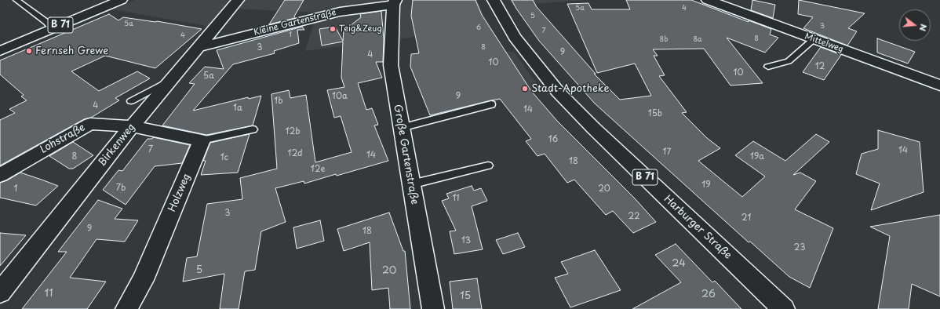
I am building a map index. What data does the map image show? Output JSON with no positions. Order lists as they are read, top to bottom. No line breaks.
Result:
{"streets":{"street":["Kleine Gartenstraße","B 71","Mittelweg","Lohstraße","Birkenweg","Große Gartenstraße","Holzweg","Harburger Straße"]},"crossings":[["Kleine Gartenstraße","Birkenweg"],["Kleine Gartenstraße","Große Gartenstraße"],["Lohstraße","Birkenweg"]],"places":["Teig&Zeug","Fernseh Grewe","Stadt-Apotheke"],"house_numbers":["5a","4","5","5a","3","6","7","1","4","8","8b","8a","3","8","9","4","10","12","10","5a","10a","9","1b","4","1a","14","15b","12b","16","7","14","17","12d","14","8","19a","1c","18","12e","19","7b","1","20","11","3","22","21","9","18","13","23","24","5","20","11","26","15"],"north":"right"}
